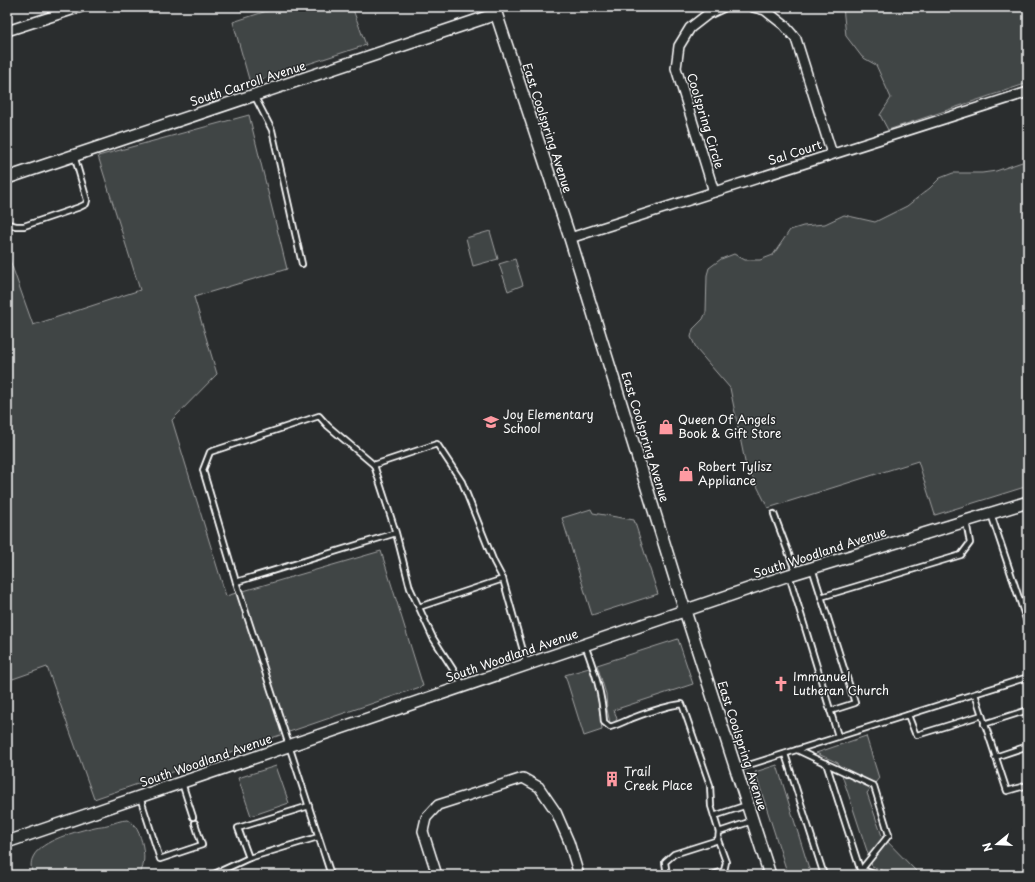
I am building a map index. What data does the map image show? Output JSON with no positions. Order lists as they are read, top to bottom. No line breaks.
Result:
{"streets":{"street":["South Carroll Avenue","Coolspring Circle","East Coolspring Avenue","Sal Court","South Woodland Avenue"]},"crossings":[["South Carroll Avenue","East Coolspring Avenue"],["Coolspring Circle","Sal Court"],["East Coolspring Avenue","Sal Court"],["East Coolspring Avenue","South Woodland Avenue"]],"places":{"school or university":["Joy Elementary School"],"shop":["Queen Of Angels Book & Gift Store","Robert Tylisz Appliance"],"church":["Immanuel Lutheran Church"],"building":["Trail Creek Place"]},"north":"left"}
